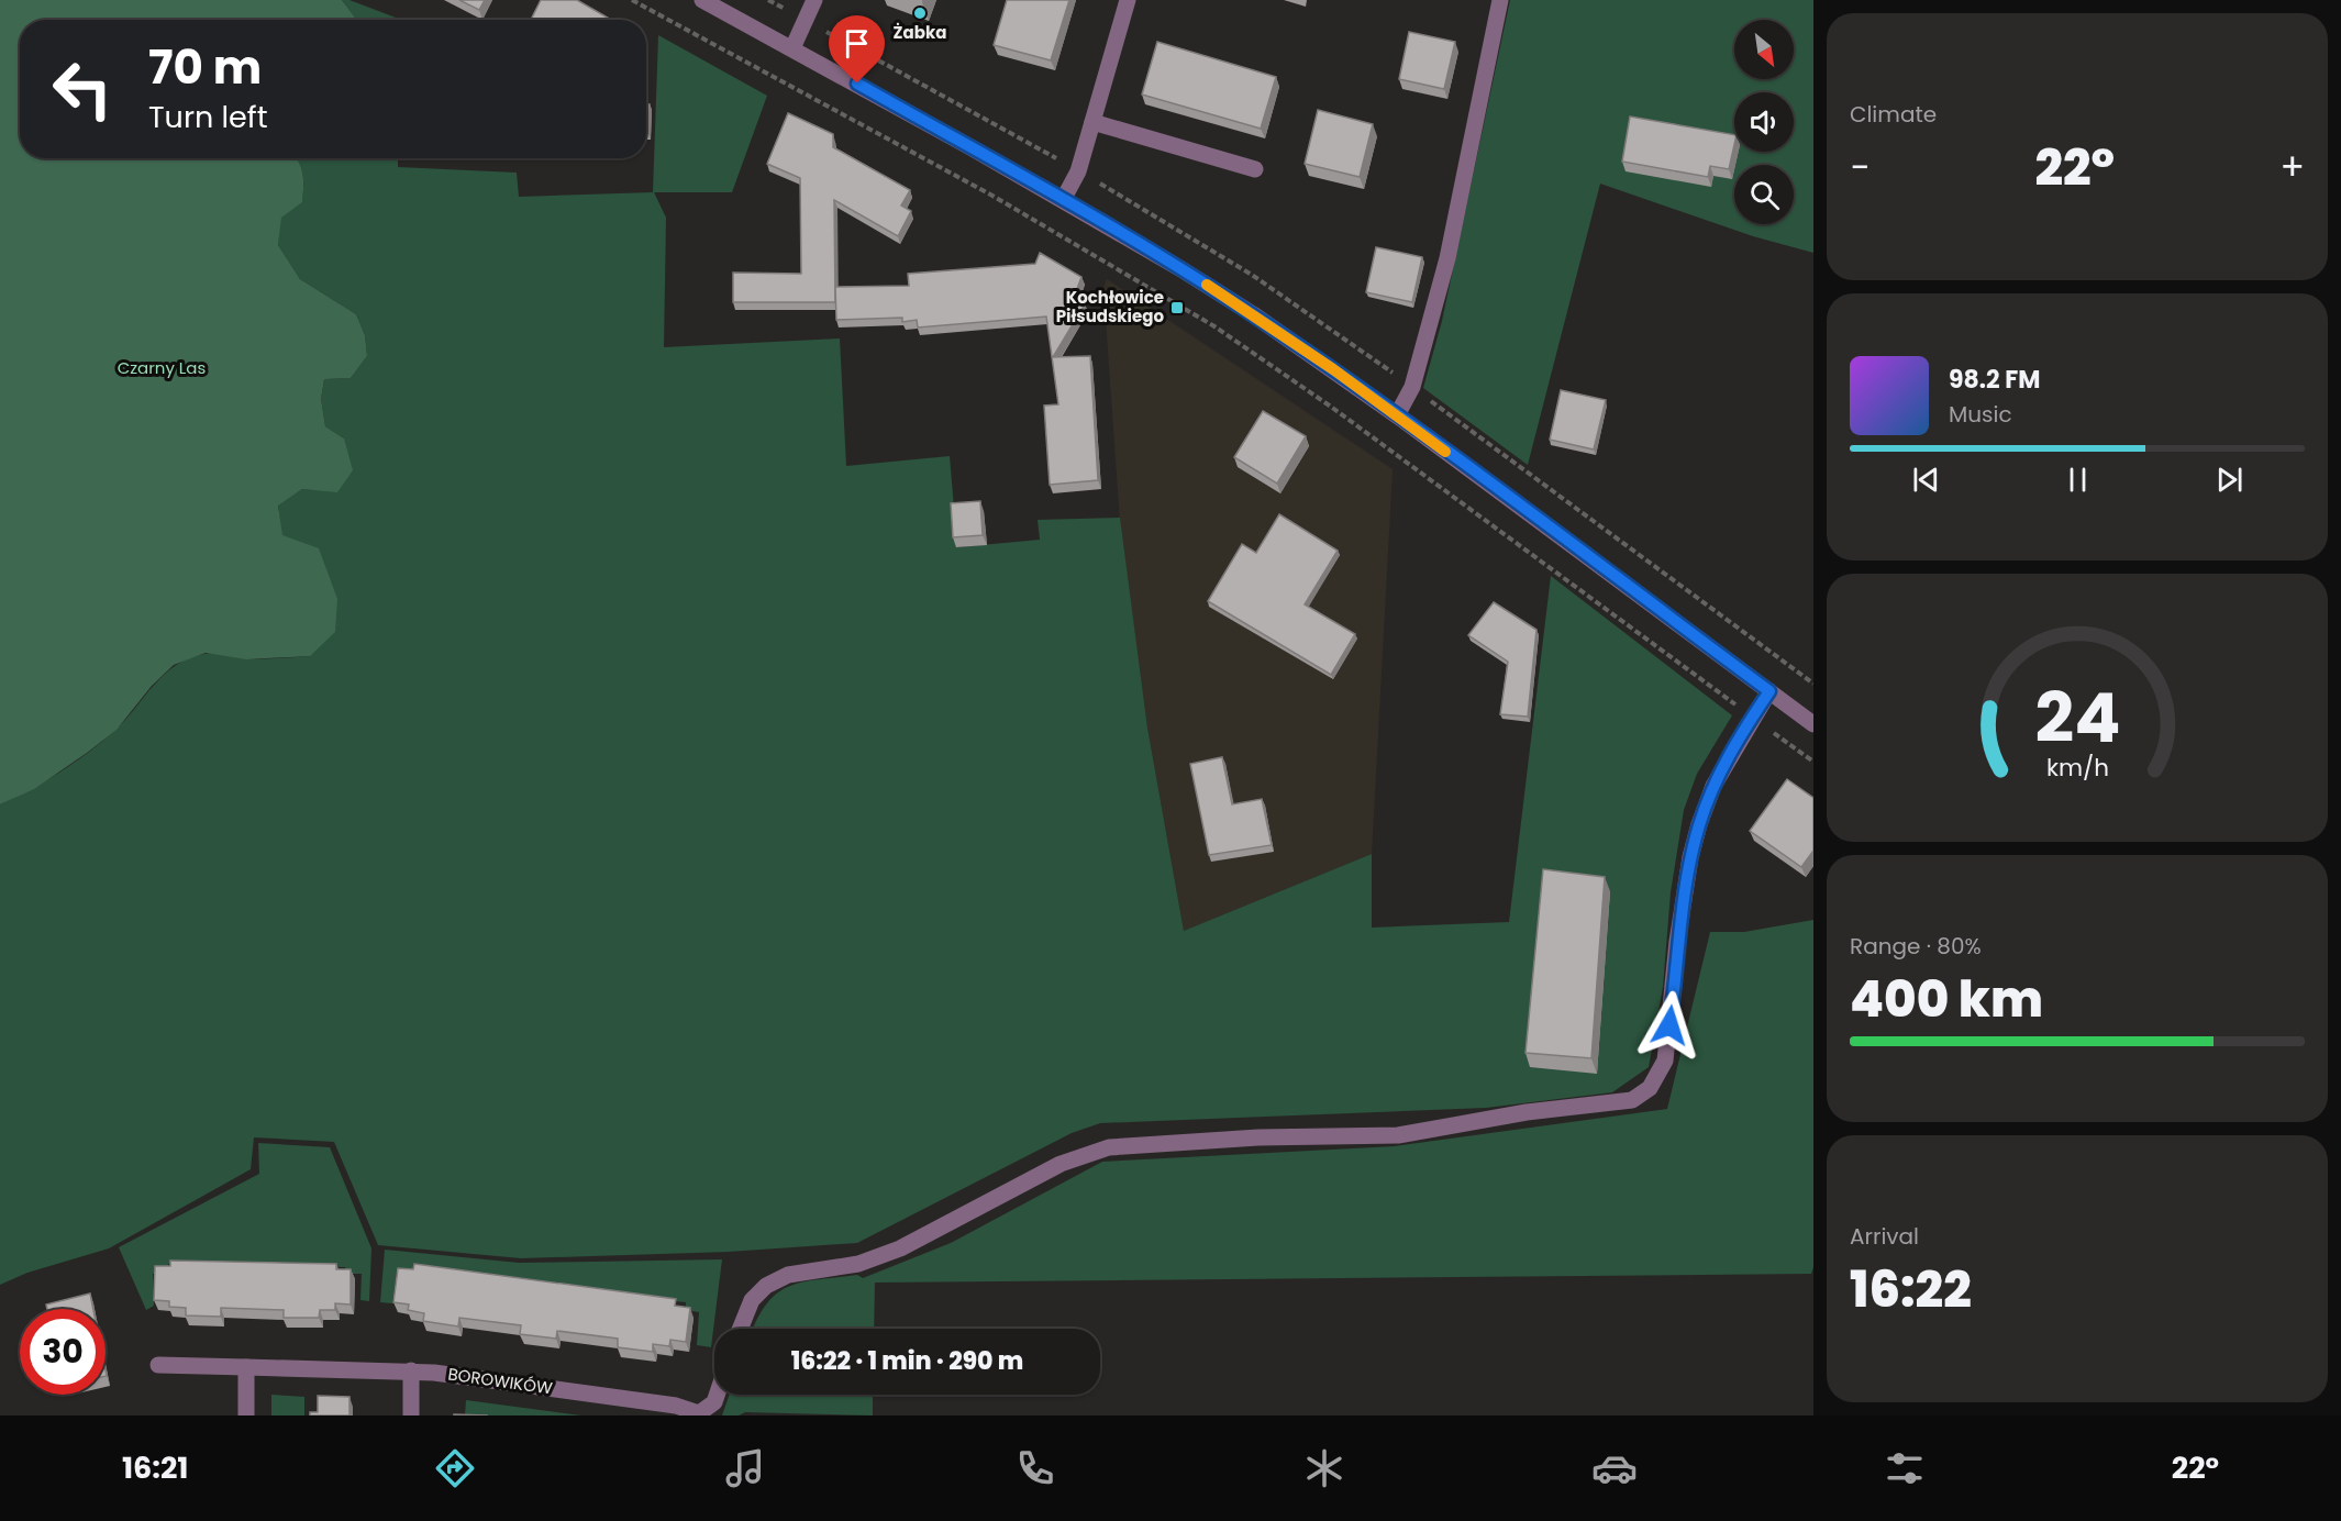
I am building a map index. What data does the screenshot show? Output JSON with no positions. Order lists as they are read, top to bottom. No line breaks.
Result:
{"streets":{"street":["BOROWIKÓW"]},"parks":["Czarny Las"],"places":{"other":["Żabka"],"transit":["Kochłowice Piłsudskiego"]},"north":"bottom right","page":{"tile":["Climate",["Range · 80%","400 km"],["Arrival","16:22"]],"turn":["70 m","Turn left"],"heat":["−","22°","+"],"song":["98.2 FM","Music"],"limit":"30","trip":"16:22 · 1 min · 290 m","tabs":["16:21","22°"],"gauge":["24","km/h"]}}
